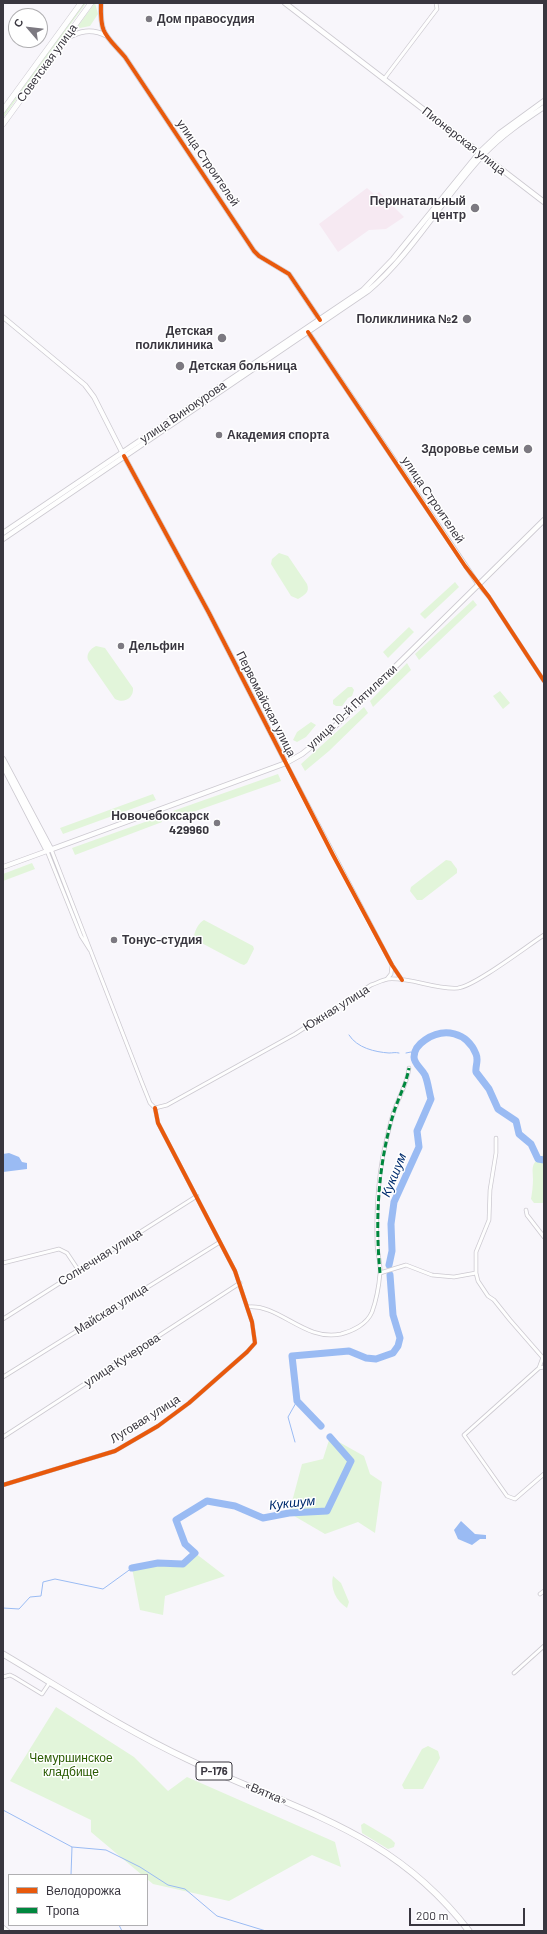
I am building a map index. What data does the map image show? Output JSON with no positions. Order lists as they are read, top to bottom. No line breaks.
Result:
{"streets":{"highway":["Р-176","«Вятка»"],"main road":["Советская улица","Пионерская улица","улица Винокурова","улица 10-й Пятилетки"],"street":["улица Строителей","Первомайская улица","Южная улица","Солнечная улица","Майская улица","улица Кучерова","Луговая улица"]},"crossings":[["Пионерская улица","улица Винокурова"],["улица Строителей","улица Винокурова"],["улица Строителей","улица 10-й Пятилетки"],["улица Винокурова","Первомайская улица"],["Первомайская улица","улица 10-й Пятилетки"],["Первомайская улица","Южная улица"]],"water":["Кукшум"],"parks":["Чемуршинское кладбище"],"places":["Дом правосудия","Перинатальный центр","Поликлиника №2","Детская поликлиника","Детская больница","Академия спорта","Здоровье семьи","Дельфин","Новочебоксарск 429960","Тонус-студия"],"legend":["Велодорожка","Тропа"],"scale_bar":"200 m","north":"top left"}
